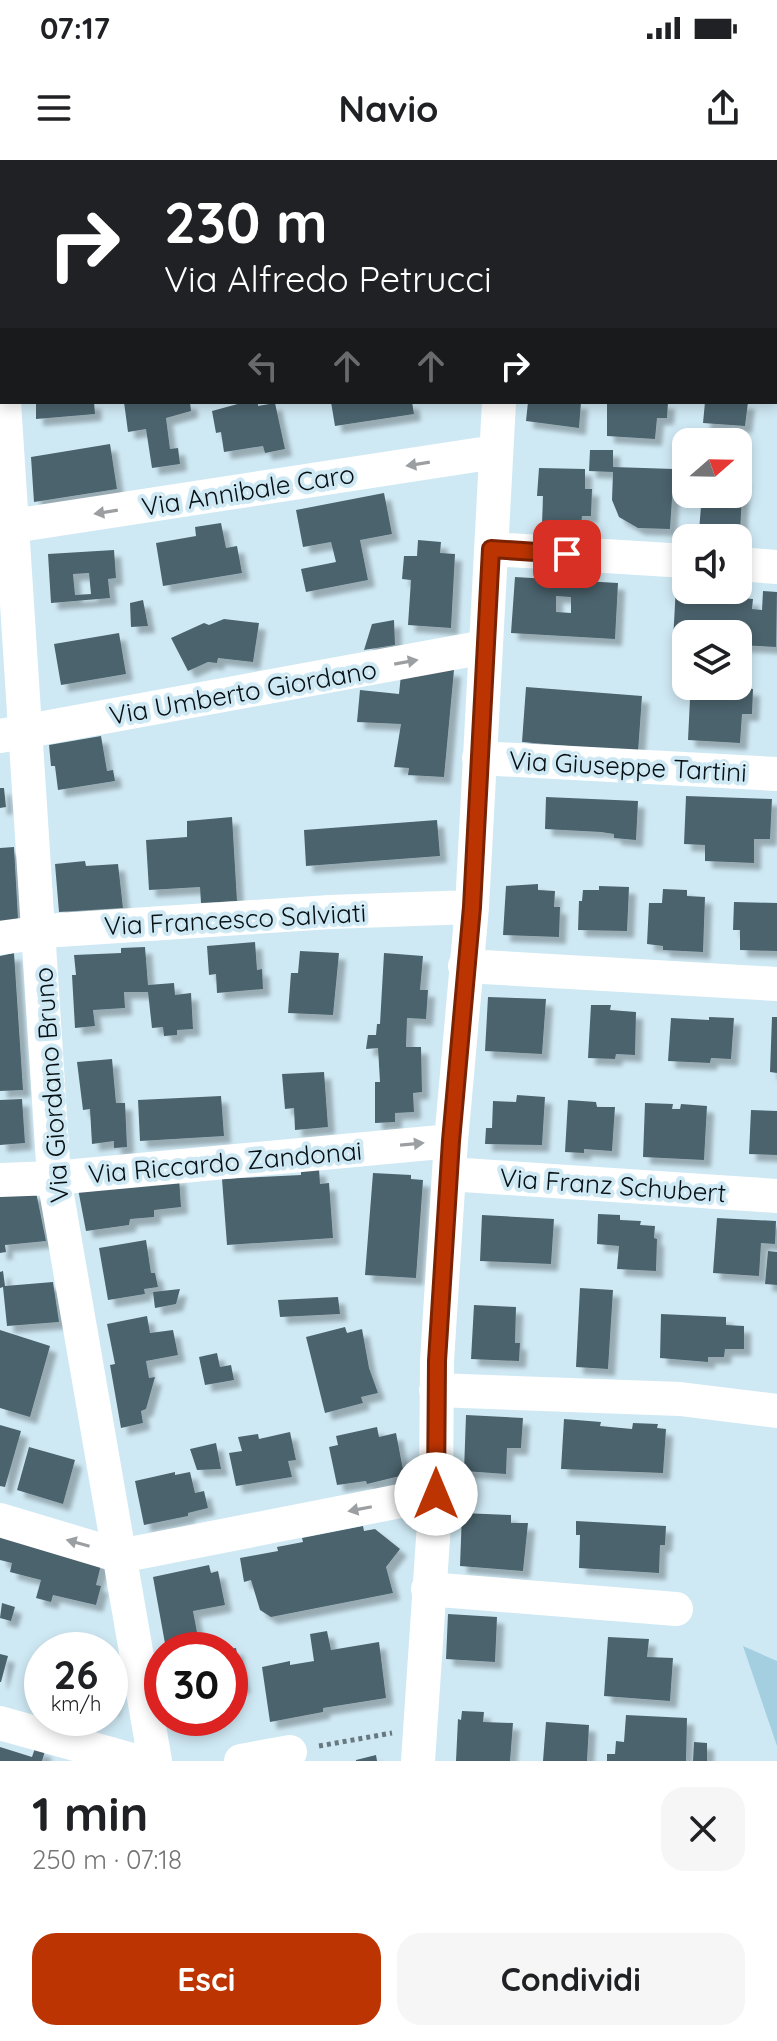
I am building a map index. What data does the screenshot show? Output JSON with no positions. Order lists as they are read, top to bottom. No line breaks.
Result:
{"streets":{"street":["Via Annibale Caro","Via Umberto Giordano","Via Giuseppe Tartini","Via Francesco Salviati","Via Giordano Bruno","Via Riccardo Zandonai","Via Franz Schubert"]},"crossings":[["Via Annibale Caro","Via Giordano Bruno"],["Via Umberto Giordano","Via Giordano Bruno"],["Via Francesco Salviati","Via Giordano Bruno"],["Via Giordano Bruno","Via Riccardo Zandonai"],["Via Riccardo Zandonai","Via Franz Schubert"]],"one_way":["Via Annibale Caro","Via Umberto Giordano","Via Riccardo Zandonai"],"north":"right","page":{"status":"07:17","header":"Navio","turn":["230 m","Via Alfredo Petrucci"],"speed":"26 km/h","limit":"30","heading":["1 min","250 m · 07:18"],"buttons":["Esci","Condividi"]}}
